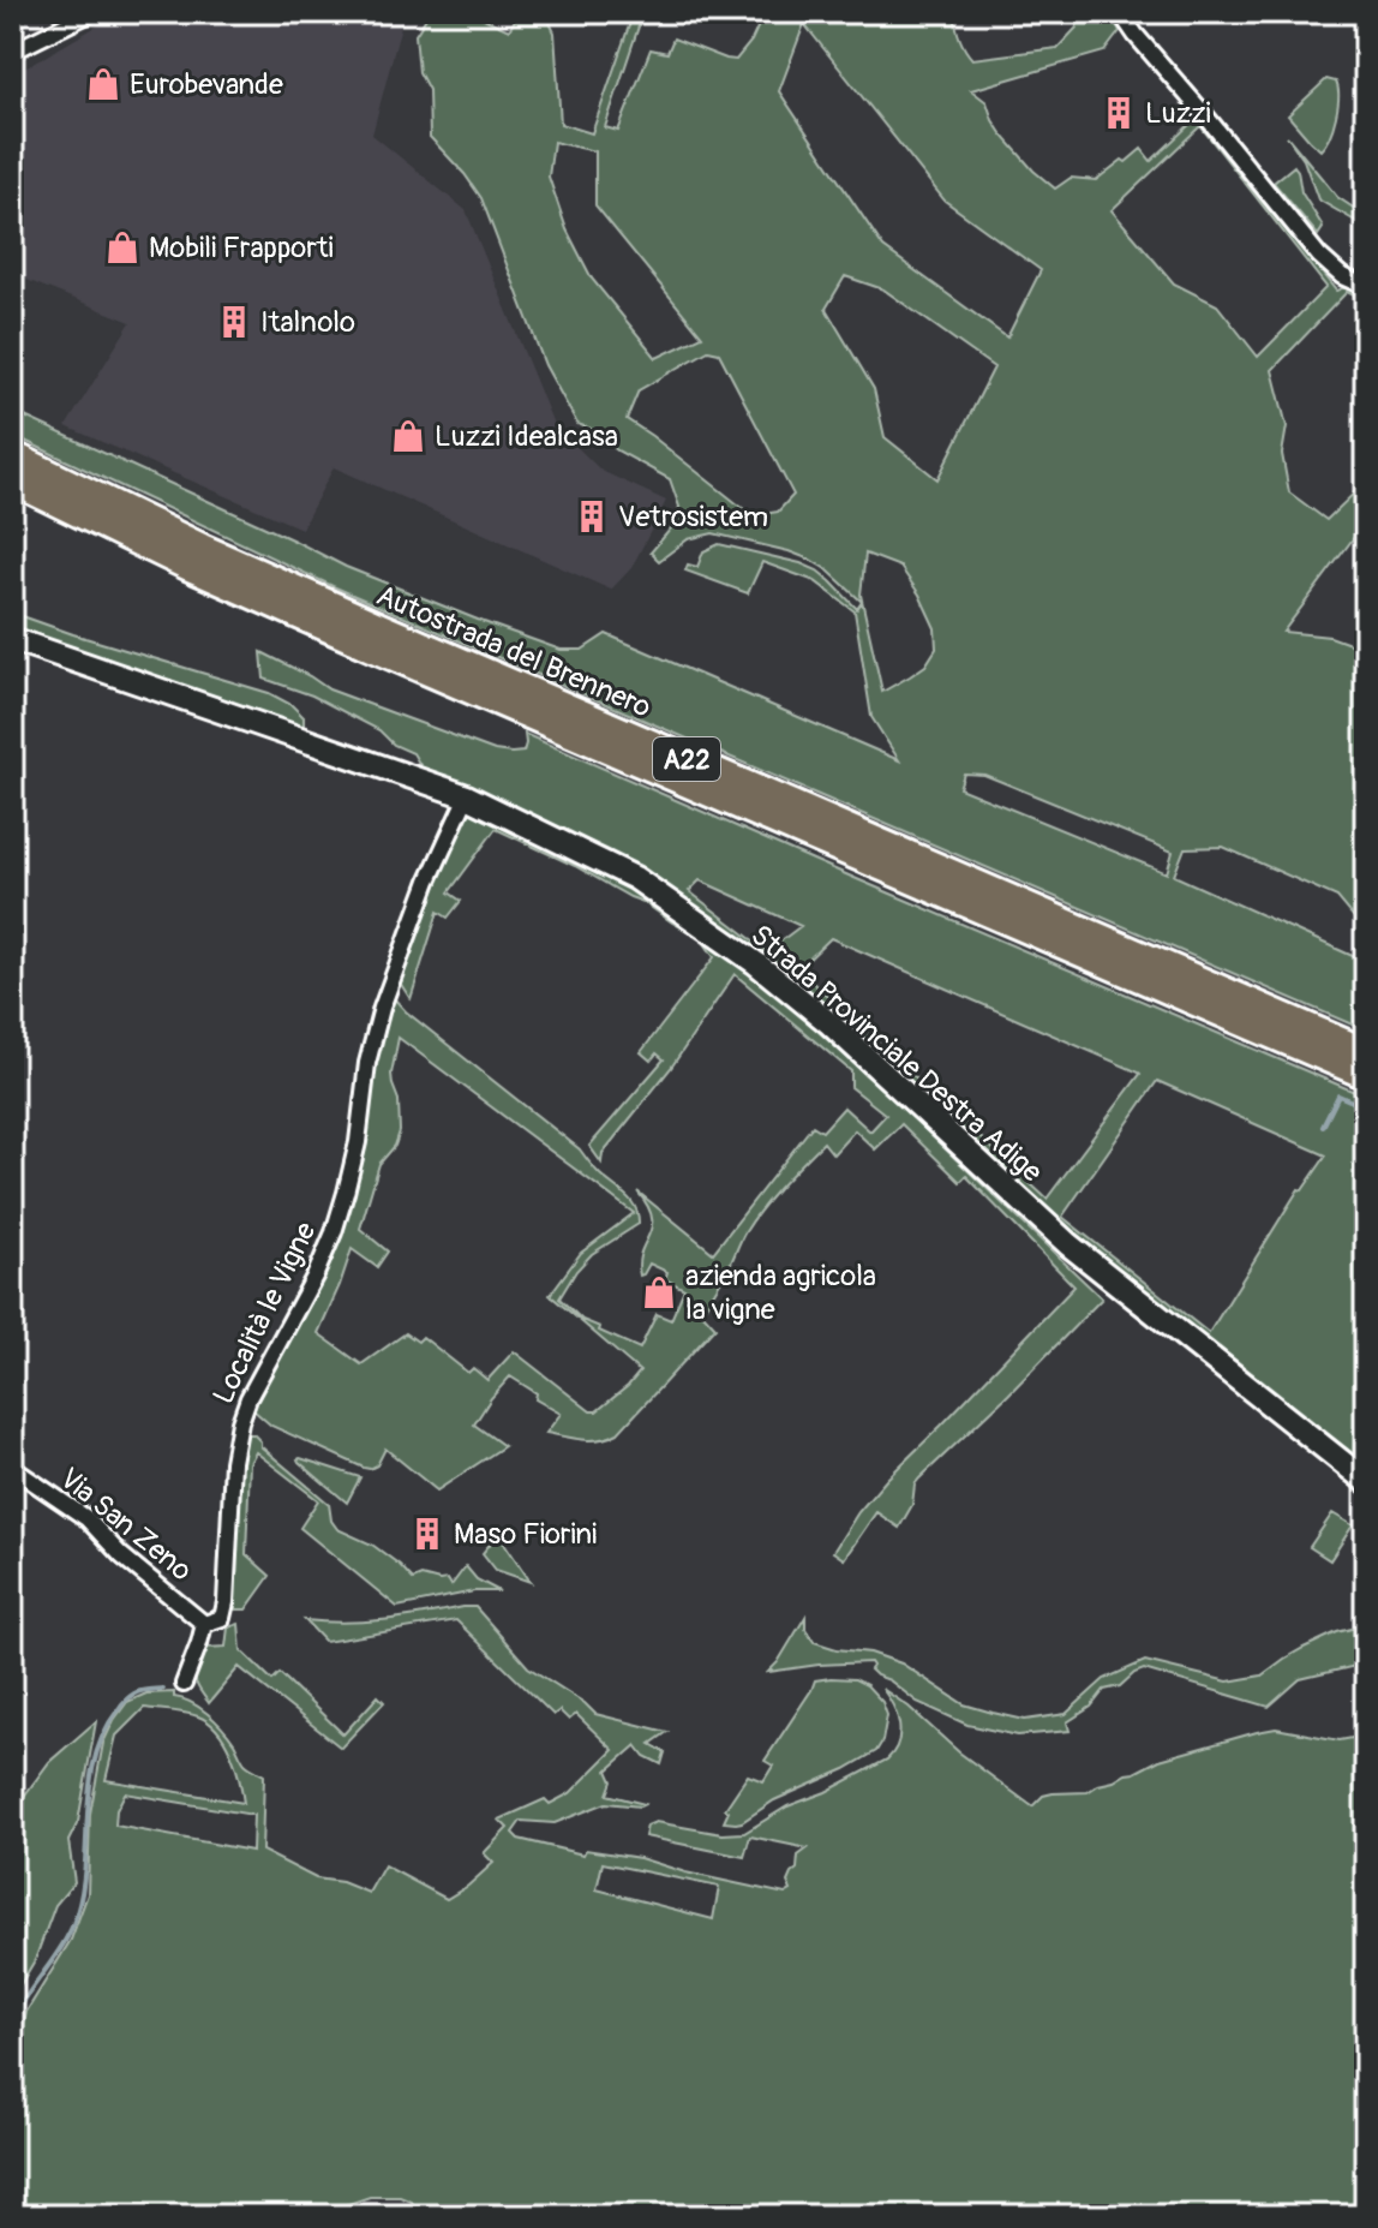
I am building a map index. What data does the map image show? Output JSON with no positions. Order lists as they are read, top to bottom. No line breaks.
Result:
{"streets":{"highway":["Autostrada del Brennero","A22"],"main road":["Strada Provinciale Destra Adige"],"street":["Località le Vigne","Via San Zeno"]},"crossings":[["Strada Provinciale Destra Adige","Località le Vigne"],["Località le Vigne","Via San Zeno"]],"places":{"shop":["Eurobevande","Mobili Frapporti","Luzzi Idealcasa","azienda agricola la vigne"],"building":["Luzzi","Italnolo","Vetrosistem","Maso Fiorini"]}}
